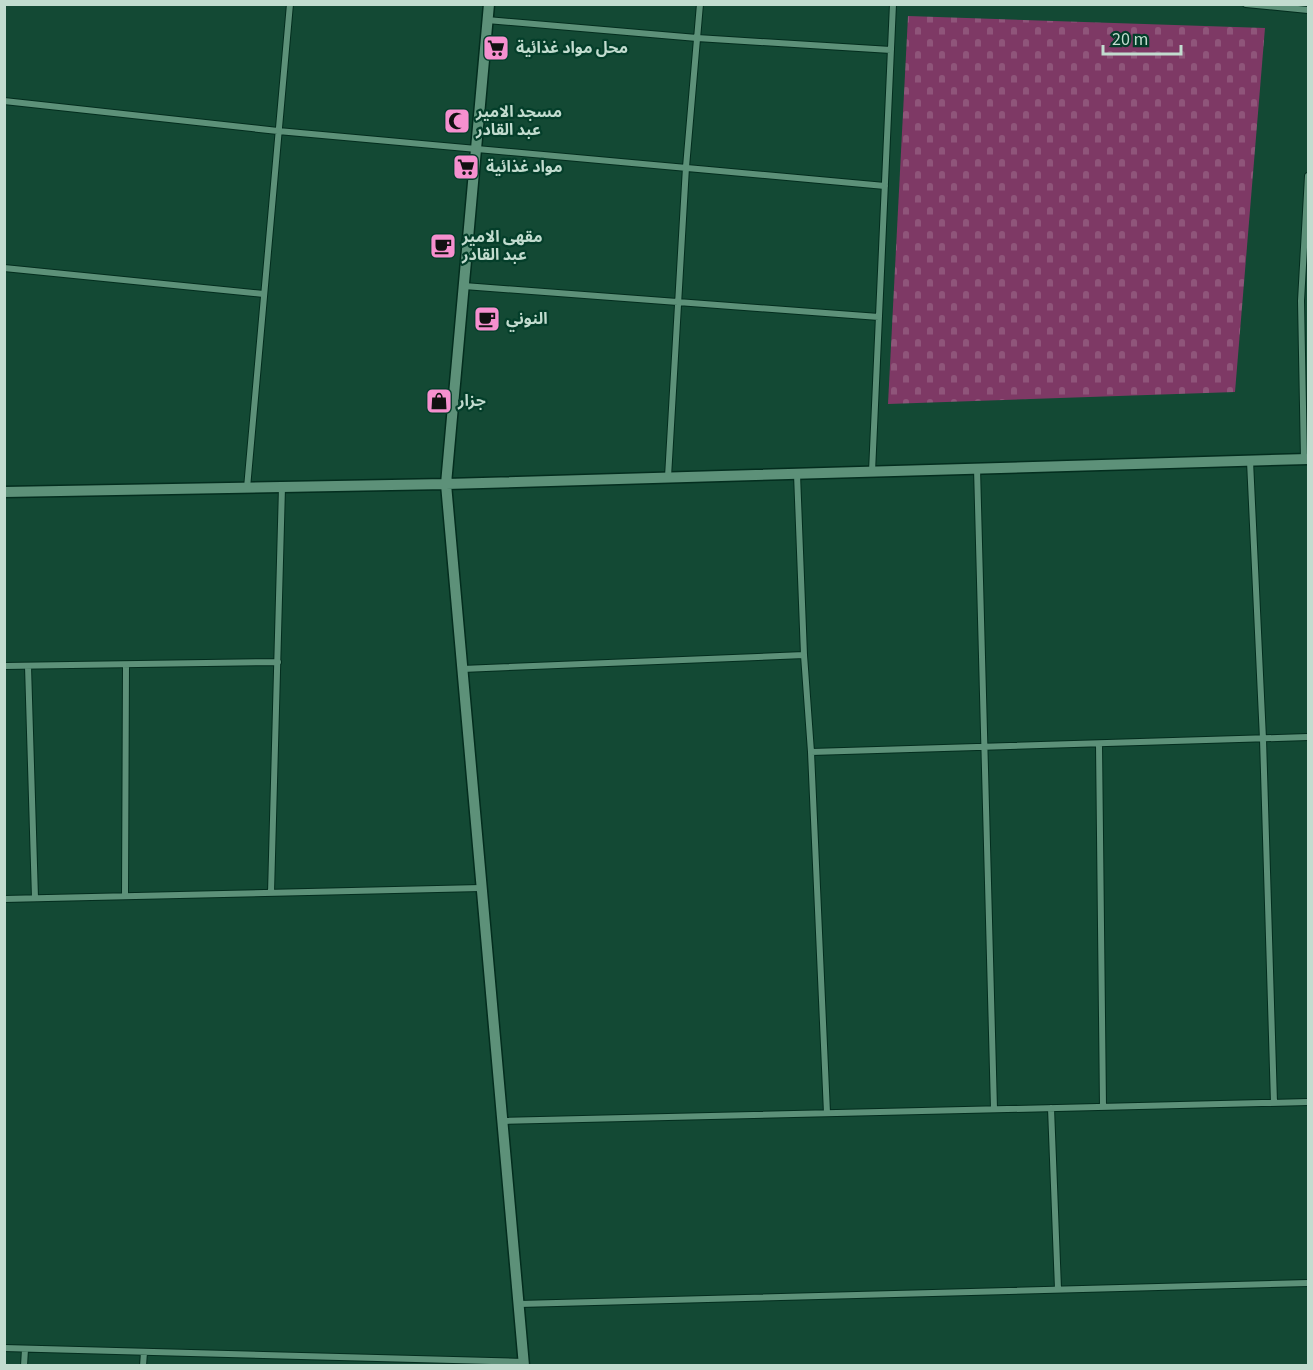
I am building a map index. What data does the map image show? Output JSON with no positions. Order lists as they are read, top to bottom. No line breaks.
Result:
{"places":{"supermarket":["محل مواد غذائية","مواد غذائية"],"mosque":["مسجد الامير عبد القادر"],"cafe":["مقهى الامير عبد القادر","النوني"],"shop":["جزار"]},"scale_bar":"20 m"}
